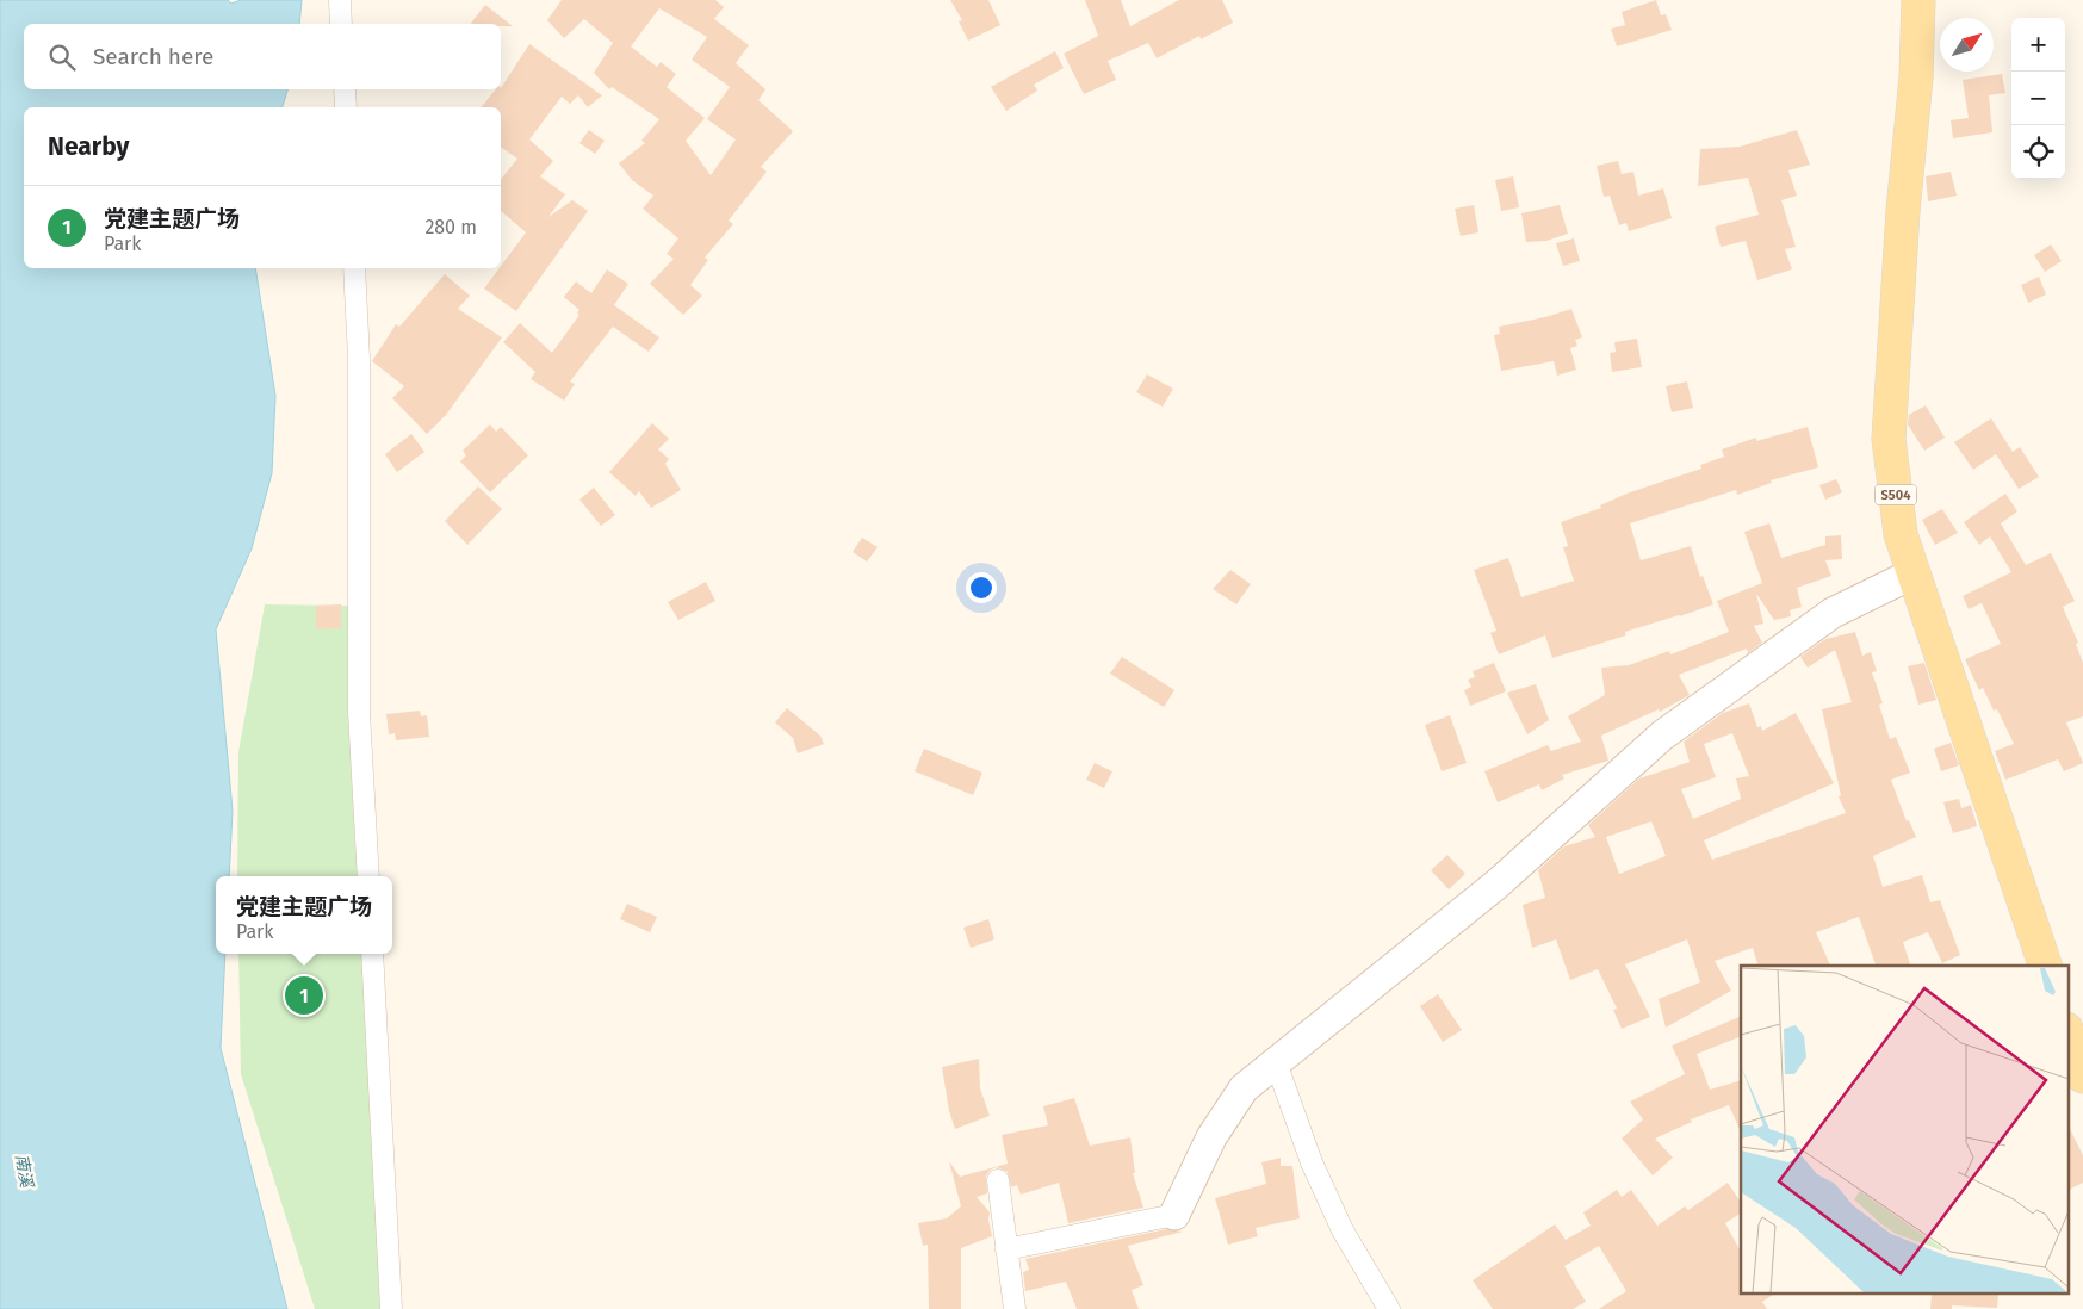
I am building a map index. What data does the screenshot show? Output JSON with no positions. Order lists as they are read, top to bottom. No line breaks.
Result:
{"streets":{"main road":["S504"]},"water":["南溪"],"north":"top right","page":{"map_buttons":["+","−"],"search":"Search here","heading":"Nearby","list":[{"mark":"1","name":"党建主题广场","note":"Park","value":"280 m"}],"popup":["党建主题广场","Park"],"pins":"1"}}
